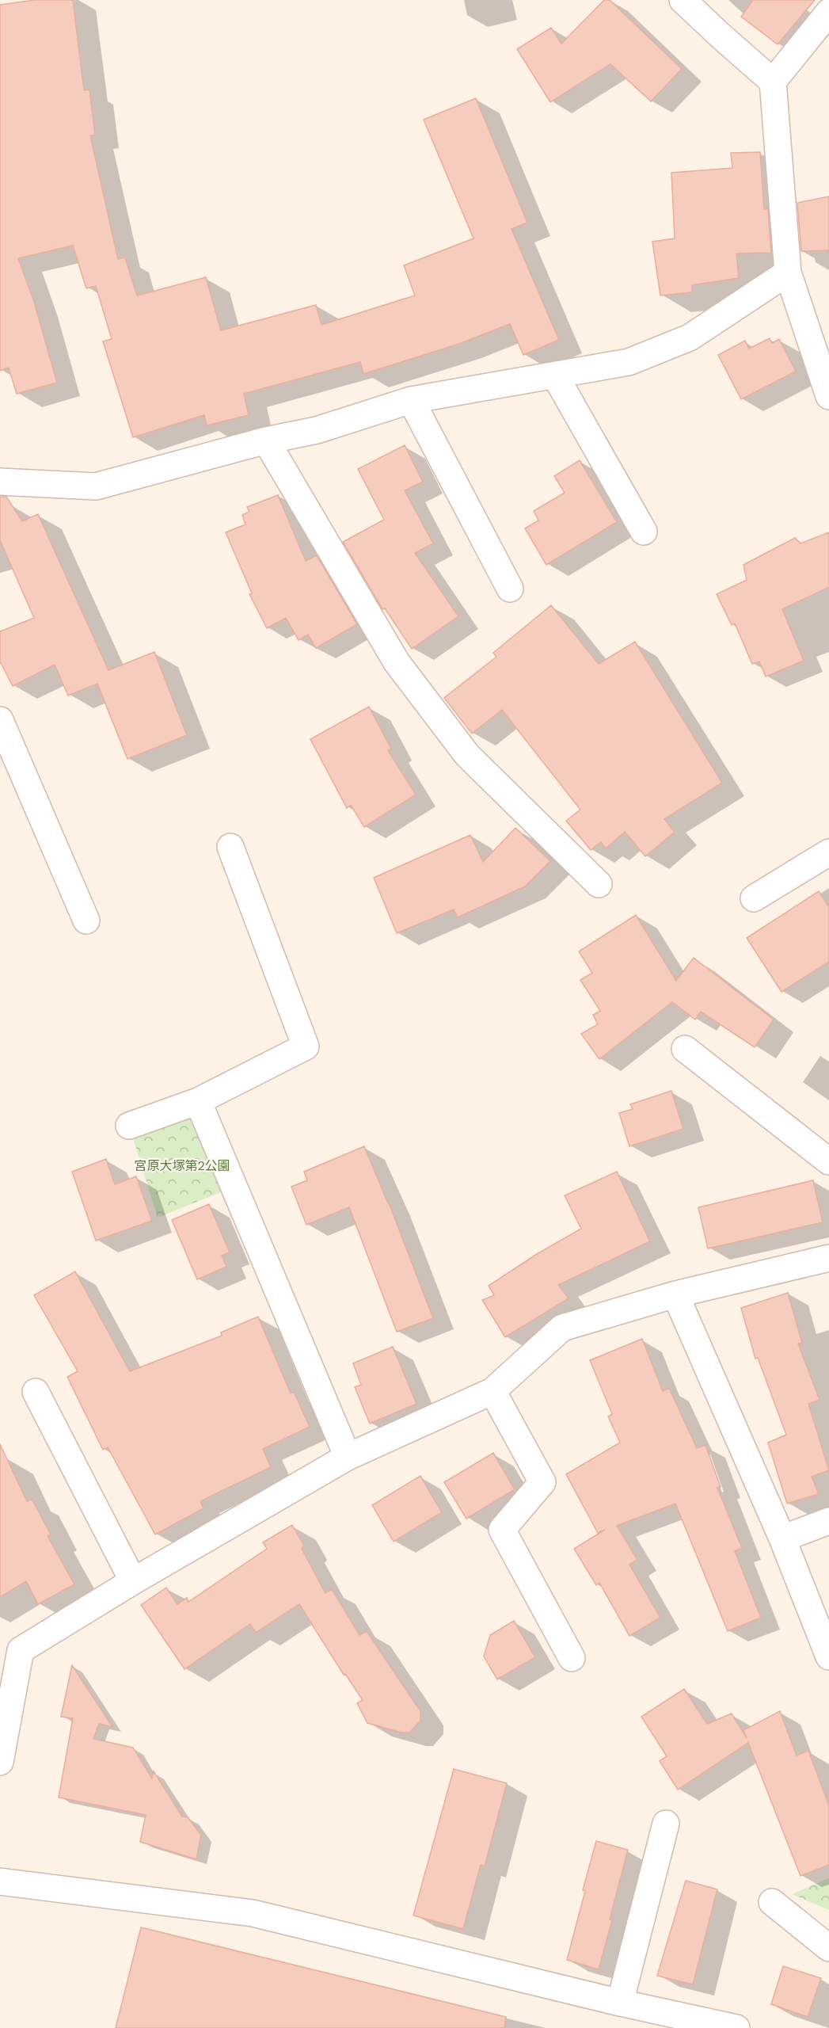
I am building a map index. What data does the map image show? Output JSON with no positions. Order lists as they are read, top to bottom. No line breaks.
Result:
{"parks":["宮原大塚第2公園"]}
